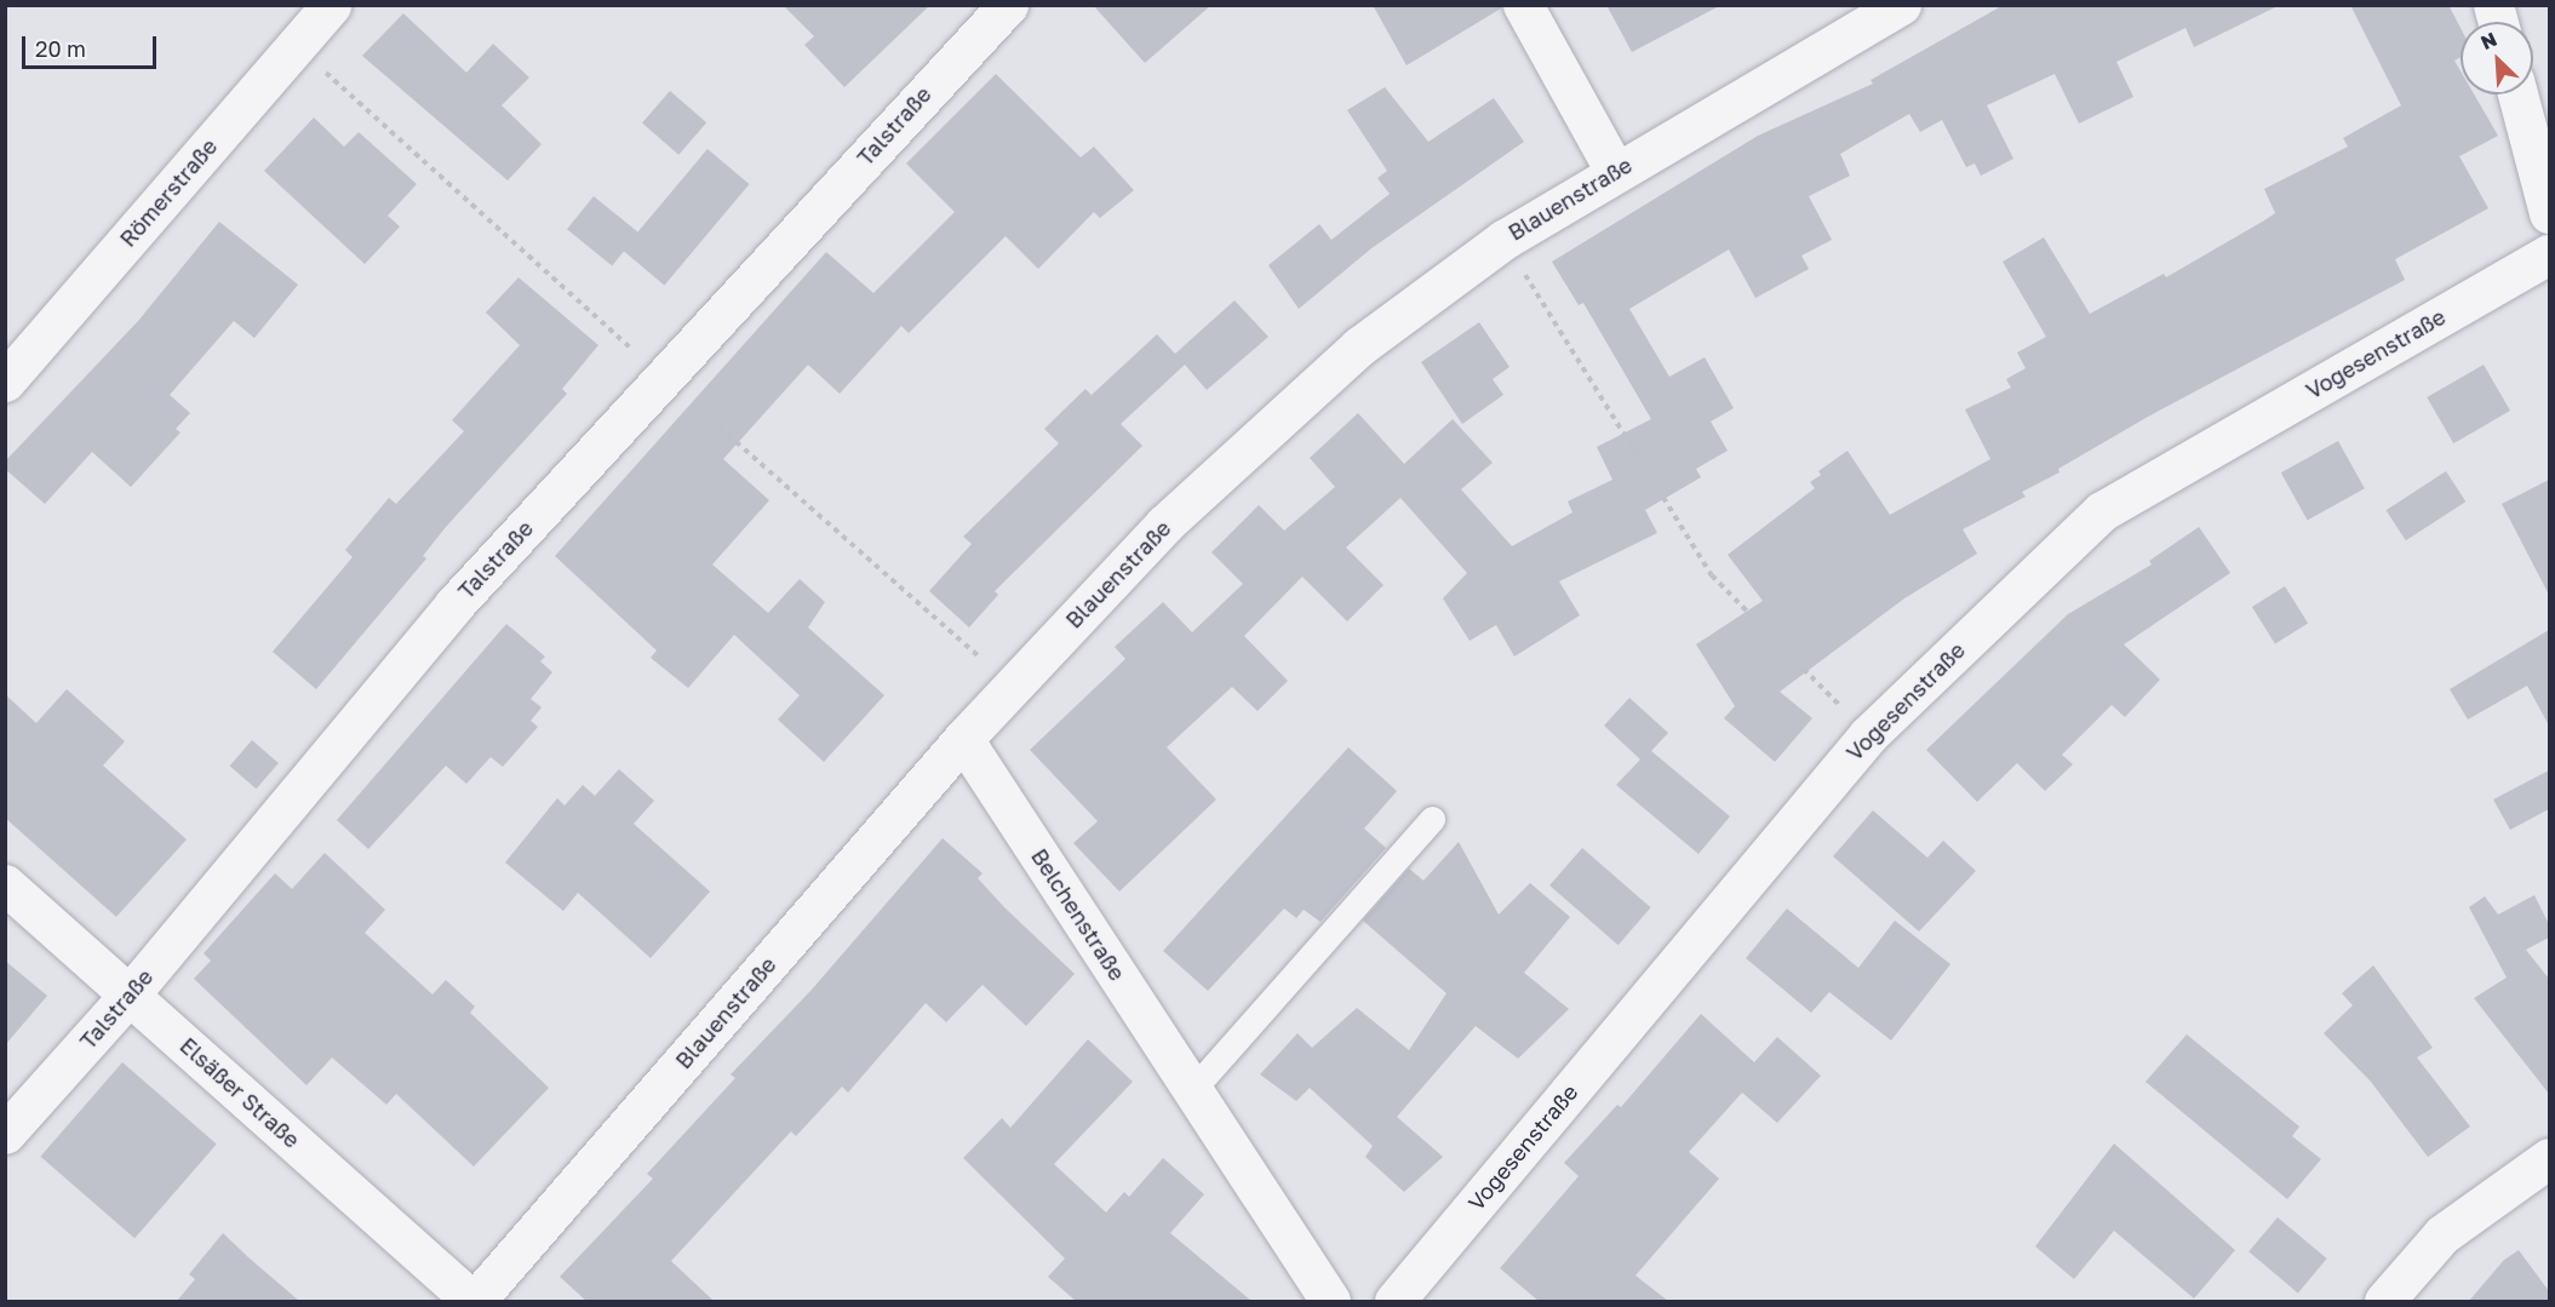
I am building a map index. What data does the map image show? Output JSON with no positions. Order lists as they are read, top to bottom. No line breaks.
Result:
{"streets":{"street":["Talstraße","Römerstraße","Blauenstraße","Vogesenstraße","Belchenstraße","Elsäßer Straße"]},"crossings":[["Talstraße","Elsäßer Straße"],["Blauenstraße","Belchenstraße"],["Blauenstraße","Elsäßer Straße"]],"scale_bar":"20 m","north":"top left"}
